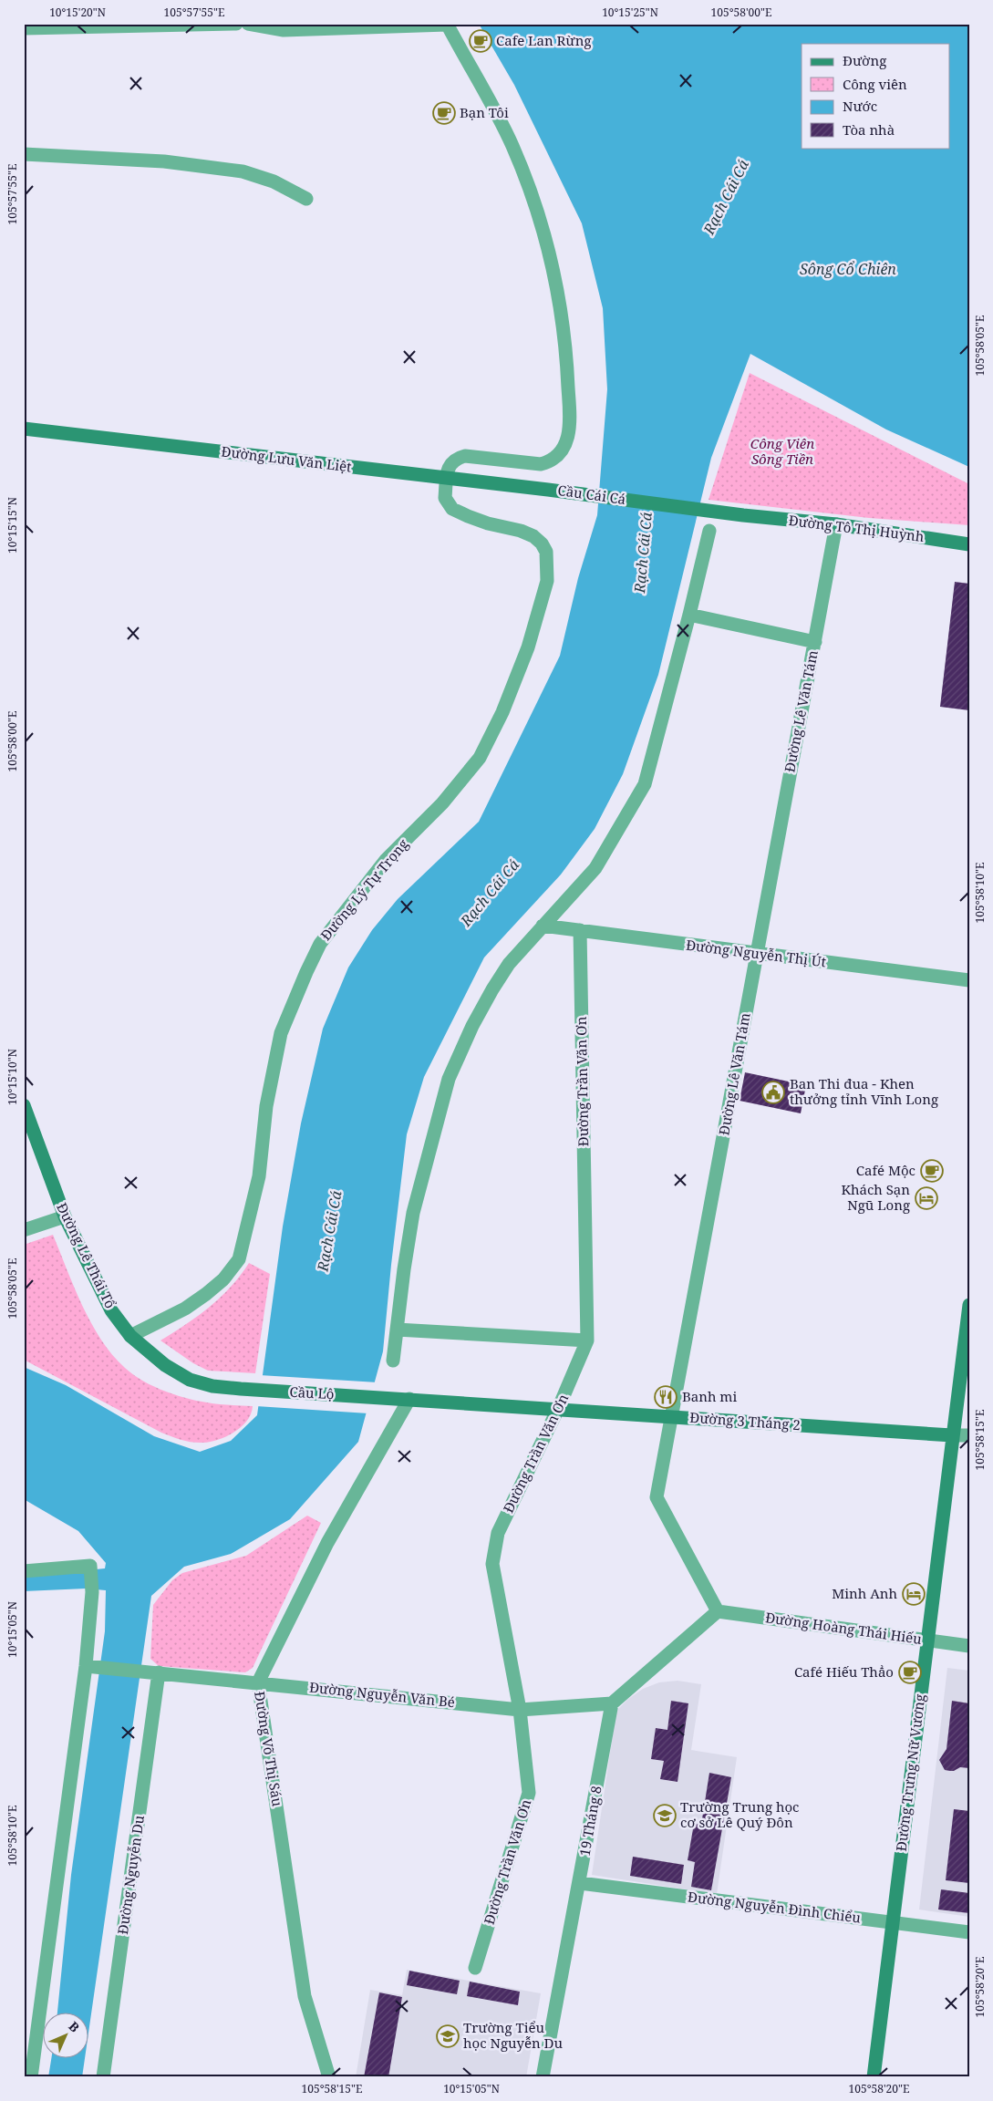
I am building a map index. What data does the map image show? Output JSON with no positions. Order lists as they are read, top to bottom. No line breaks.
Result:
{"streets":{"main road":["Đường Lưu Văn Liệt","Cầu Cái Cá","Đường Tô Thị Huỳnh","Đường Lê Thái Tổ","Cầu Lộ","Đường 3 Tháng 2","Đường Trưng Nữ Vương"],"street":["Đường Lê Văn Tám","Đường Lý Tự Trọng","Đường Nguyễn Thị Út","Đường Trần Văn Ơn","Đường Hoàng Thái Hiếu","Đường Nguyễn Văn Bé","Đường Võ Thị Sáu","19 Tháng 8","Đường Nguyễn Du","Đường Nguyễn Đình Chiểu"]},"crossings":[["Đường Lưu Văn Liệt","Cầu Cái Cá"],["Đường Lưu Văn Liệt","Đường Lý Tự Trọng"],["Cầu Cái Cá","Đường Tô Thị Huỳnh"],["Đường Tô Thị Huỳnh","Đường Lê Văn Tám"],["Đường Lê Văn Tám","Đường Nguyễn Thị Út"],["Đường Lê Văn Tám","Đường 3 Tháng 2"],["Đường Lê Văn Tám","Đường Hoàng Thái Hiếu"],["Đường Lý Tự Trọng","Đường Lê Thái Tổ"],["Đường Nguyễn Thị Út","Đường Trần Văn Ơn"],["Đường Trần Văn Ơn","Đường 3 Tháng 2"],["Đường Trần Văn Ơn","Đường Nguyễn Văn Bé"],["Đường Lê Thái Tổ","Cầu Lộ"],["Cầu Lộ","Đường 3 Tháng 2"],["Đường 3 Tháng 2","Đường Võ Thị Sáu"],["Đường 3 Tháng 2","Đường Trưng Nữ Vương"],["Đường Hoàng Thái Hiếu","Đường Trưng Nữ Vương"],["Đường Nguyễn Văn Bé","Đường Võ Thị Sáu"],["Đường Nguyễn Văn Bé","19 Tháng 8"],["Đường Nguyễn Văn Bé","Đường Nguyễn Du"],["Đường Trưng Nữ Vương","Đường Nguyễn Đình Chiểu"],["19 Tháng 8","Đường Nguyễn Đình Chiểu"]],"water":["Rạch Cái Cá","Sông Cổ Chiên"],"parks":["Công Viên Sông Tiền"],"places":{"cafe":["Cafe Lan Rừng","Bạn Tôi","Café Mộc","Café Hiếu Thẳo"],"public building":["Ban Thi đua - Khen thưởng tỉnh Vĩnh Long"],"hotel":["Khách Sạn Ngũ Long","Minh Anh"],"restaurant":["Banh mi"],"school or university":["Trường Trung học cơ sở Lê Quý Đôn","Trường Tiểu học Nguyễn Du"]},"legend":["Đường","Công viên","Nước","Tòa nhà"],"north":"top right","coordinates":["10°15'20\"N","105°57'55\"E","10°15'25\"N","105°58'00\"E","105°58'05\"E","10°15'15\"N","105°58'10\"E","10°15'10\"N","105°58'15\"E","10°15'05\"N","105°58'20\"E"]}
